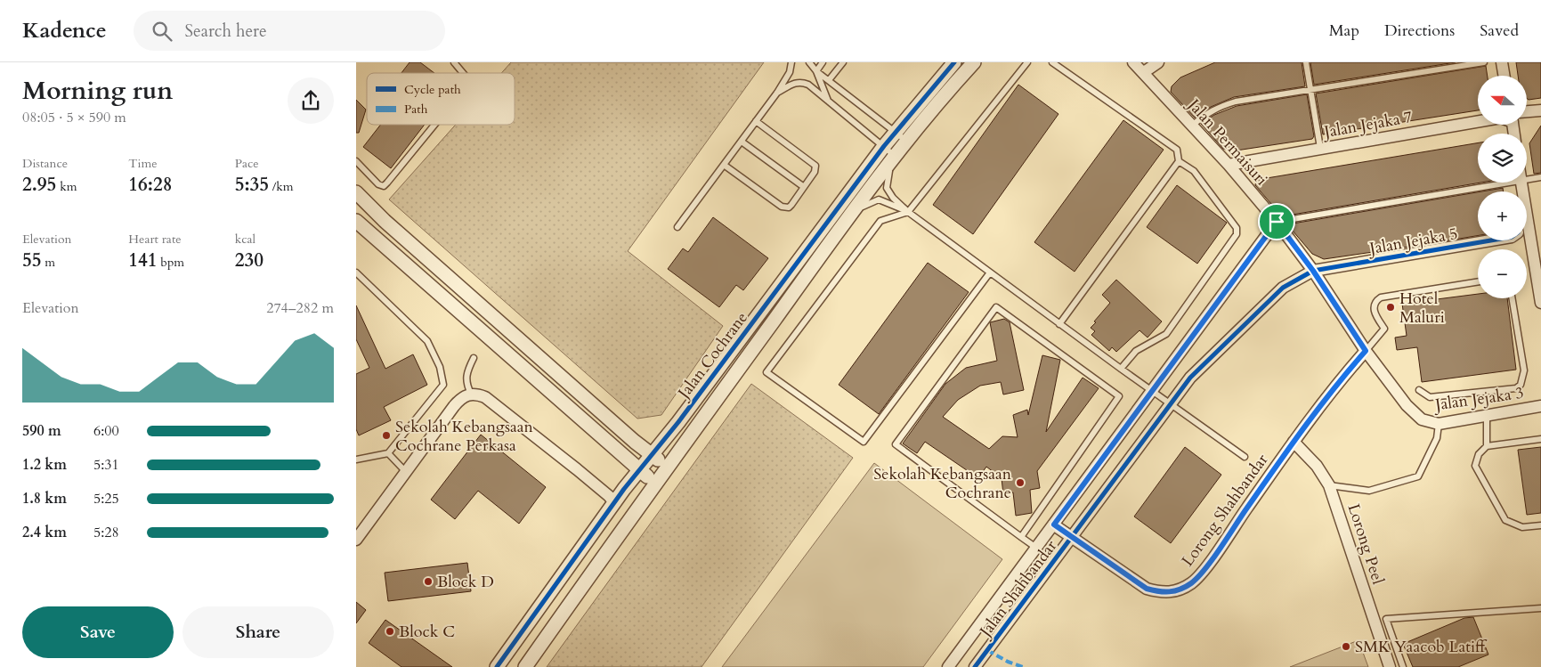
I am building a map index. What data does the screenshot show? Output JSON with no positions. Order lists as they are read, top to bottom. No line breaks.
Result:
{"streets":{"street":["Jalan Jejaka 7","Jalan Permaisuri","Jalan Jejaka 5","Jalan Cochrane","Jalan Jejaka 3","Lorong Shahbandar","Lorong Peel","Jalan Shahbandar"]},"crossings":[["Jalan Jejaka 7","Jalan Permaisuri"],["Jalan Permaisuri","Jalan Jejaka 5"],["Jalan Permaisuri","Jalan Jejaka 3"],["Jalan Permaisuri","Lorong Shahbandar"],["Jalan Permaisuri","Jalan Shahbandar"],["Jalan Jejaka 5","Jalan Shahbandar"],["Lorong Shahbandar","Lorong Peel"],["Lorong Shahbandar","Jalan Shahbandar"]],"places":["Hotel Maluri","Sekolah Kebangsaan Cochrane Perkasa","Sekolah Kebangsaan Cochrane","Block D","Block C","SMK Yaacob Latiff"],"legend":["Cycle path","Path"],"north":"left","page":{"header":"Kadence","search":"Search here","nav":["Map","Directions","Saved"],"heading":["Morning run","08:05 · 5 × 590 m"],"map_buttons":["+","−"],"stats":[["Distance","2.95 km"],["Time","16:28"],["Pace","5:35 /km"],["Elevation","55 m"],["Heart rate","141 bpm"],["kcal","230"]],"chart":["Elevation","274–282 m"],"list":[{"name":"590 m","note":"6:00"},{"name":"1.2 km","note":"5:31"},{"name":"1.8 km","note":"5:25"},{"name":"2.4 km","note":"5:28"}],"buttons":["Save","Share"]}}
